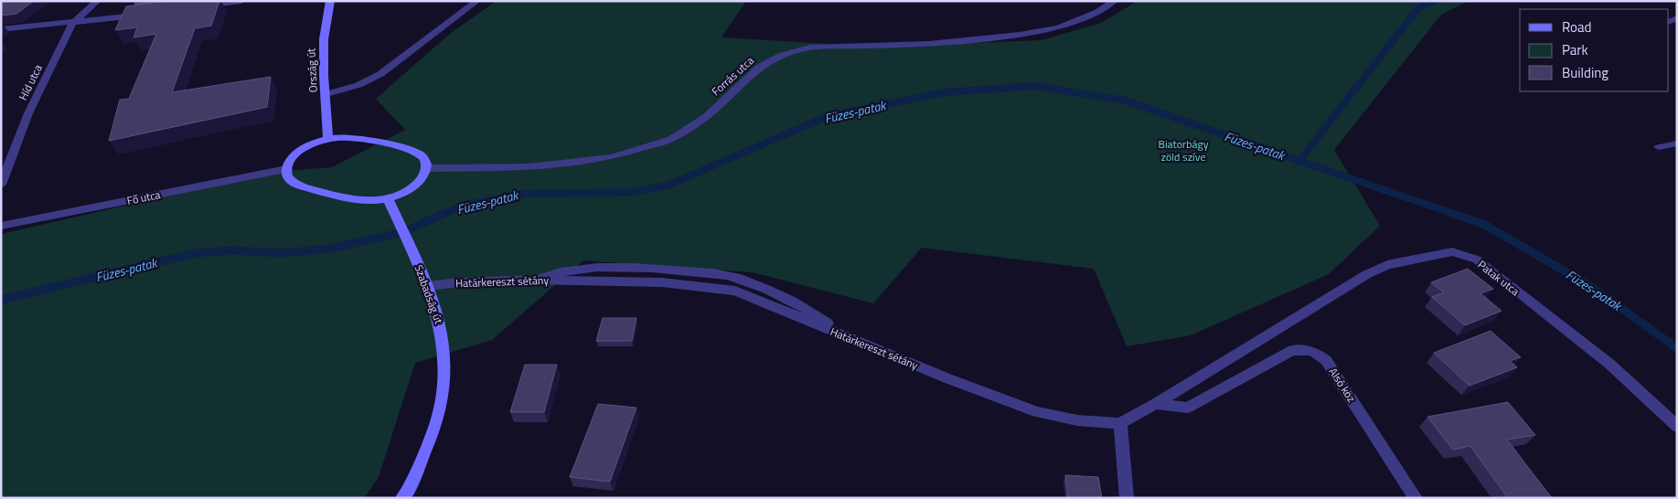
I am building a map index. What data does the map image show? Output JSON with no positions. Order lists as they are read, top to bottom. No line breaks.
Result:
{"streets":{"main road":["Ország út","Szabadság út"],"street":["Forrás utca","Híd utca","Fő utca","Patak utca","Határkereszt sétány","Alsó köz"]},"crossings":[["Patak utca","Alsó köz"],["Határkereszt sétány","Szabadság út"]],"water":["Füzes-patak"],"parks":["Biatorbágy zöld szíve"],"legend":["Road","Park","Building"]}
